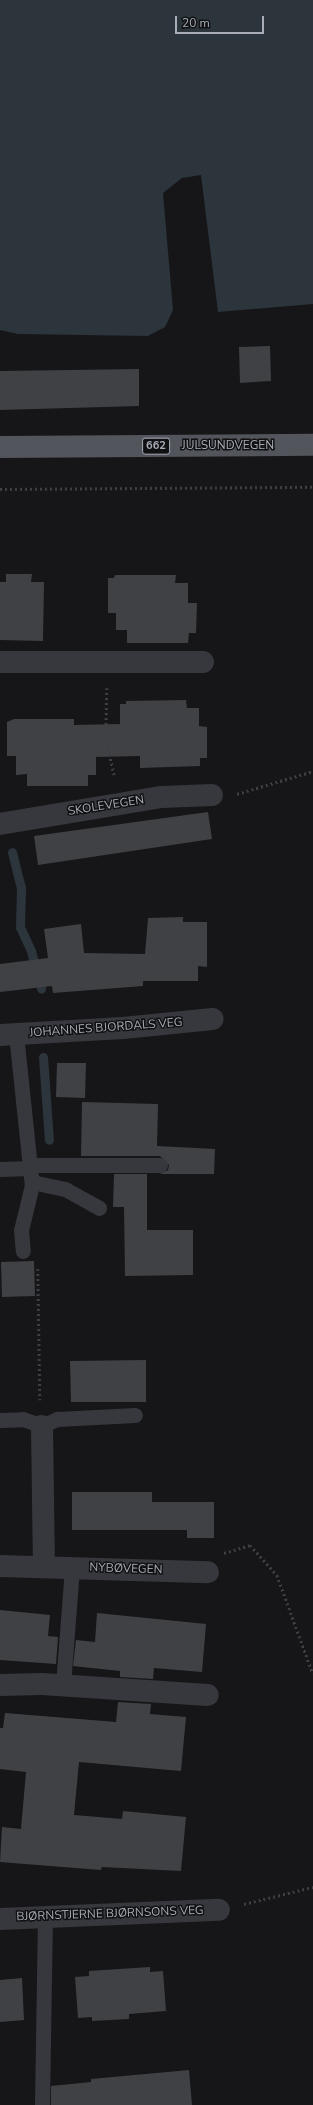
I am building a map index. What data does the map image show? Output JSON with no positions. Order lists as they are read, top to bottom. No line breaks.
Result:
{"streets":{"main road":["662","JULSUNDVEGEN"],"street":["SKOLEVEGEN","JOHANNES BJORDALS VEG","NYBØVEGEN","BJØRNSTJERNE BJØRNSONS VEG"]},"scale_bar":"20 m"}
